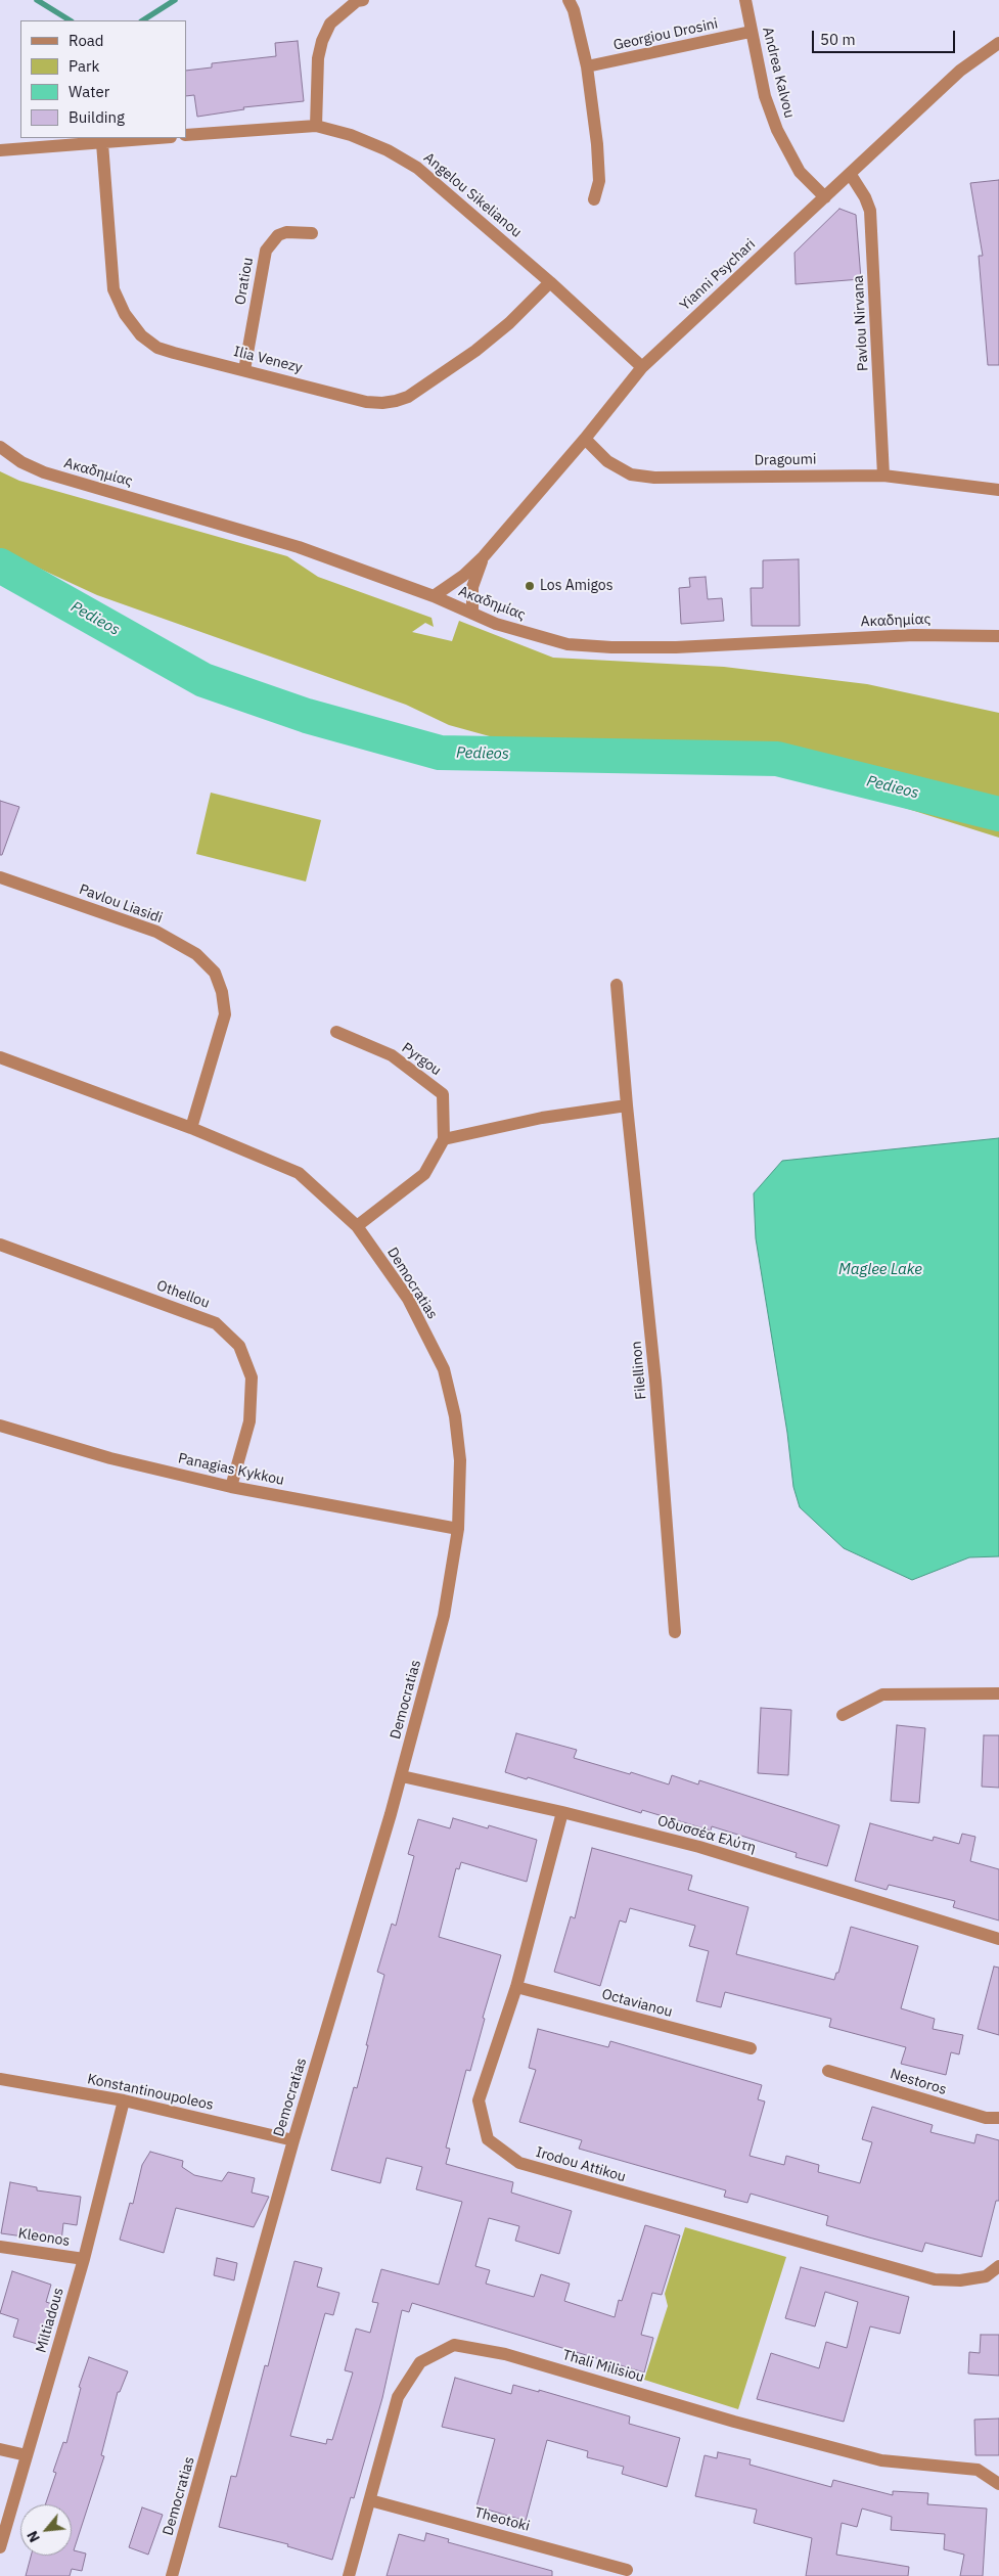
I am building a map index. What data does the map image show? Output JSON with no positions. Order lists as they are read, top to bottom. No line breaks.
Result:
{"streets":{"street":["Georgiou Drosini","Andrea Kalvou","Angelou Sikelianou","Yianni Psychari","Oratiou","Pavlou Nirvana","Ilia Venezy","Dragoumi","Ακαδημίας","Pavlou Liasidi","Pyrgou","Democratias","Othellou","Filellinon","Panagias Kykkou","Οδυσσέα Ελύτη","Octavianou","Nestoros","Konstantinoupoleos","Irodou Attikou","Kleonos","Miltiadous","Thali Milisiou","Theotoki"]},"crossings":[["Georgiou Drosini","Andrea Kalvou"],["Andrea Kalvou","Yianni Psychari"],["Angelou Sikelianou","Yianni Psychari"],["Angelou Sikelianou","Ilia Venezy"],["Yianni Psychari","Pavlou Nirvana"],["Yianni Psychari","Dragoumi"],["Yianni Psychari","Ακαδημίας"],["Oratiou","Ilia Venezy"],["Pavlou Nirvana","Dragoumi"],["Pavlou Liasidi","Democratias"],["Democratias","Panagias Kykkou"],["Democratias","Οδυσσέα Ελύτη"],["Democratias","Konstantinoupoleos"],["Othellou","Panagias Kykkou"],["Οδυσσέα Ελύτη","Irodou Attikou"],["Octavianou","Irodou Attikou"],["Konstantinoupoleos","Miltiadous"],["Kleonos","Miltiadous"],["Thali Milisiou","Theotoki"]],"water":["Pedieos","Maglee Lake"],"places":["Los Amigos"],"legend":["Road","Park","Water","Building"],"scale_bar":"50 m","north":"bottom left"}
